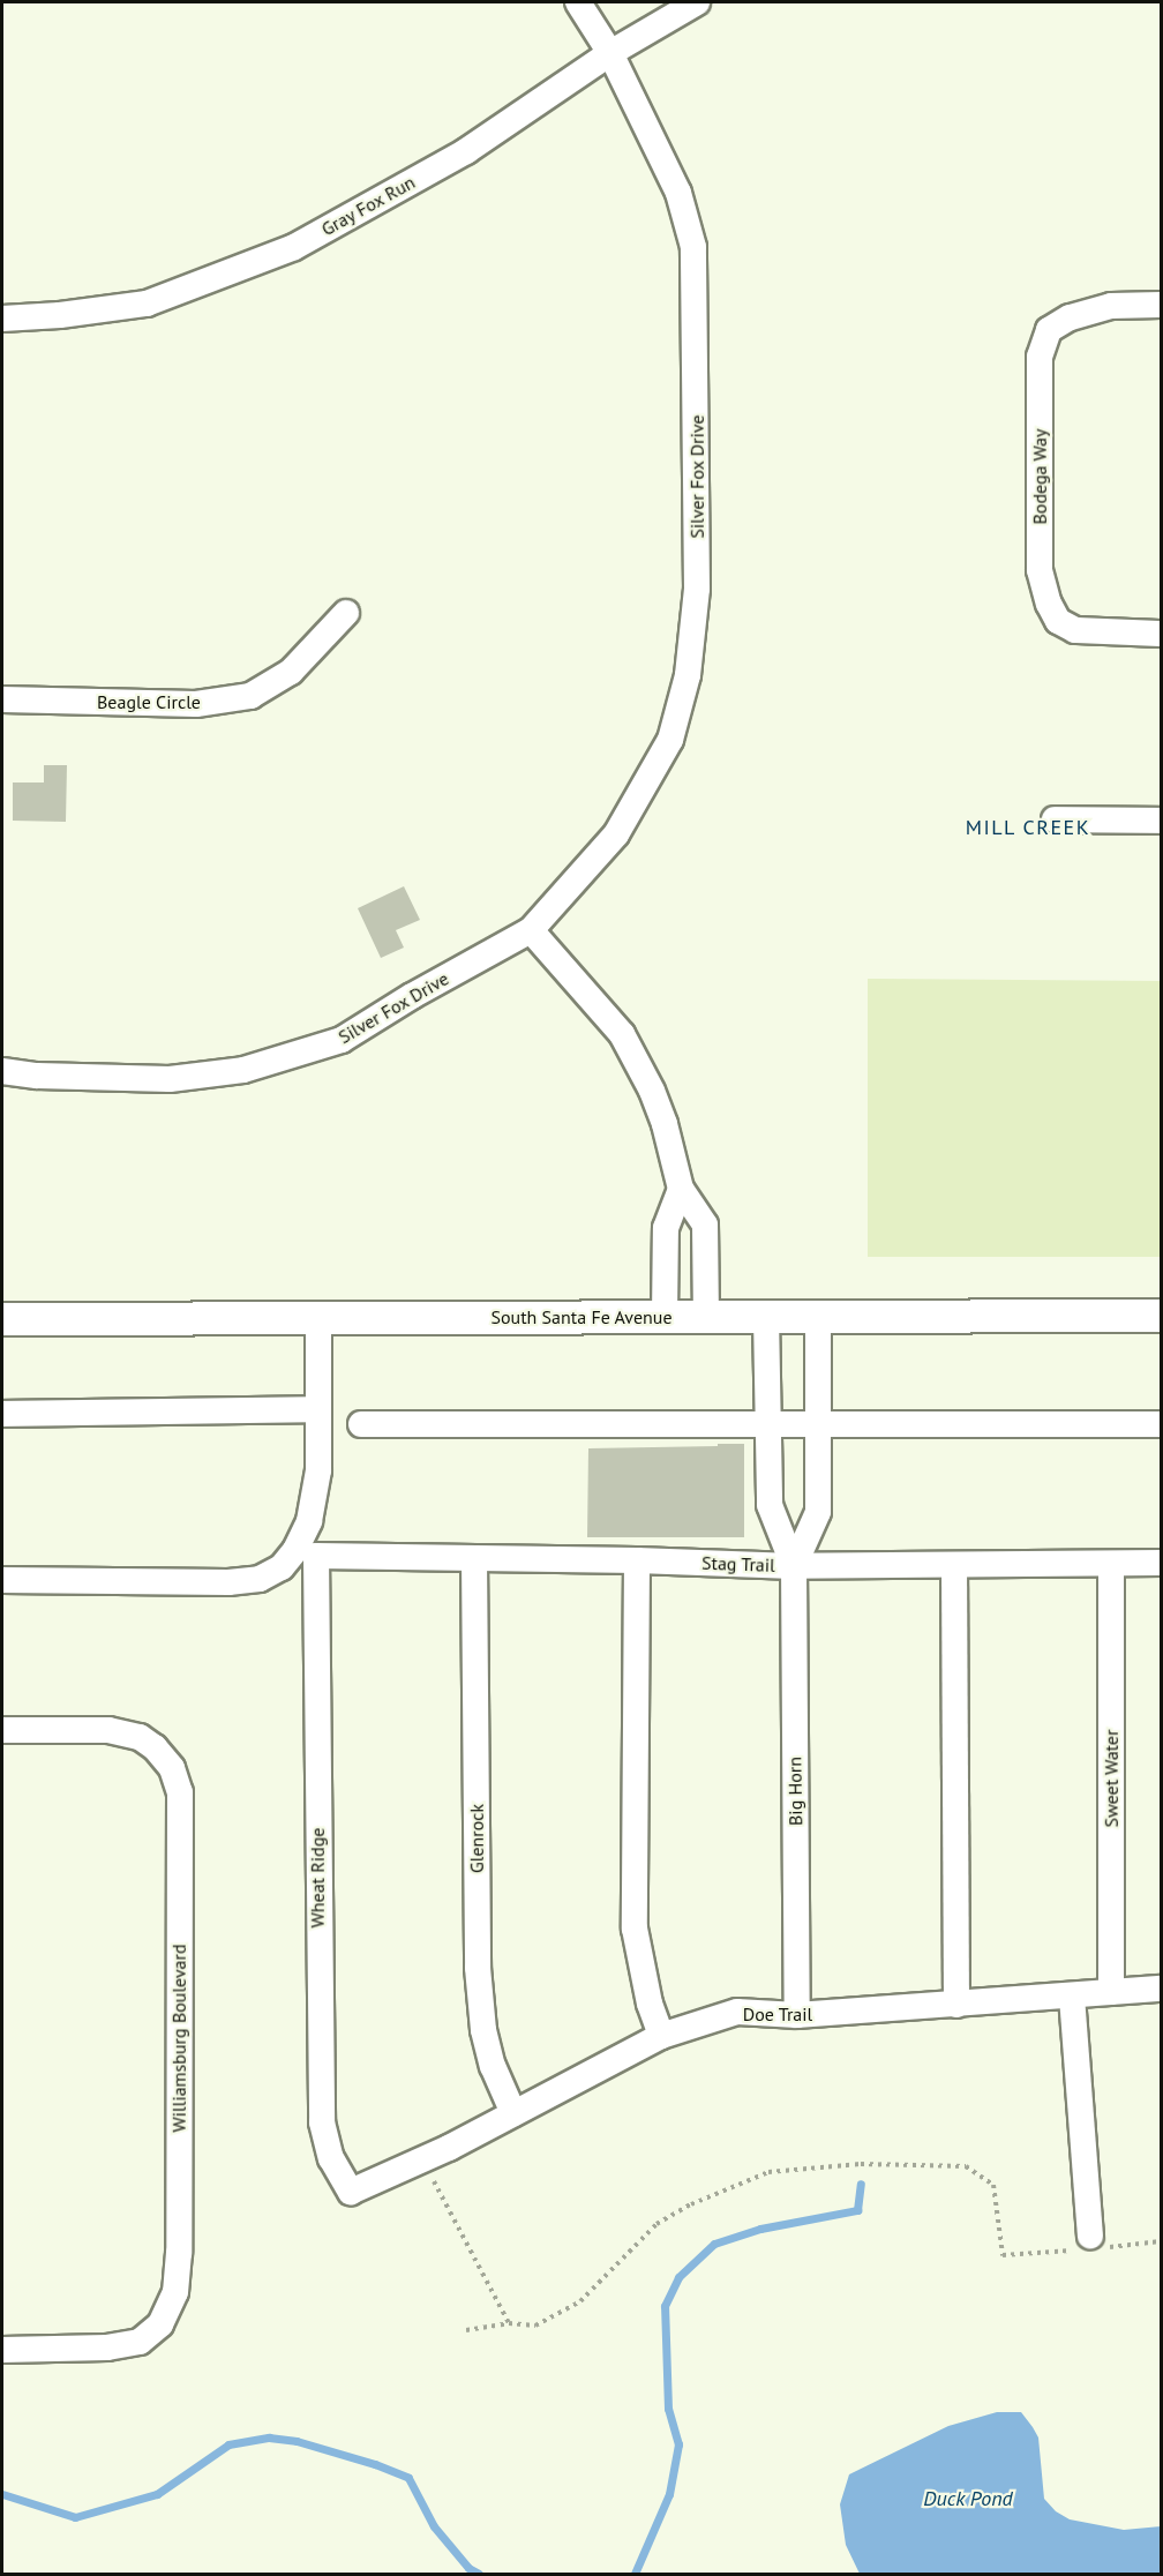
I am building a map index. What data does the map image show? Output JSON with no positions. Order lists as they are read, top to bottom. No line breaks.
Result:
{"streets":{"main road":["South Santa Fe Avenue"],"street":["Gray Fox Run","Silver Fox Drive","Bodega Way","Beagle Circle","Stag Trail","Sweet Water","Big Horn","Glenrock","Wheat Ridge","Doe Trail","Williamsburg Boulevard"]},"crossings":[["Gray Fox Run","Silver Fox Drive"],["South Santa Fe Avenue","Big Horn"],["Stag Trail","Sweet Water"],["Stag Trail","Big Horn"],["Stag Trail","Glenrock"],["Stag Trail","Wheat Ridge"],["Sweet Water","Doe Trail"],["Big Horn","Doe Trail"],["Glenrock","Doe Trail"],["Wheat Ridge","Doe Trail"]],"districts":["MILL CREEK"],"water":["Duck Pond"]}
